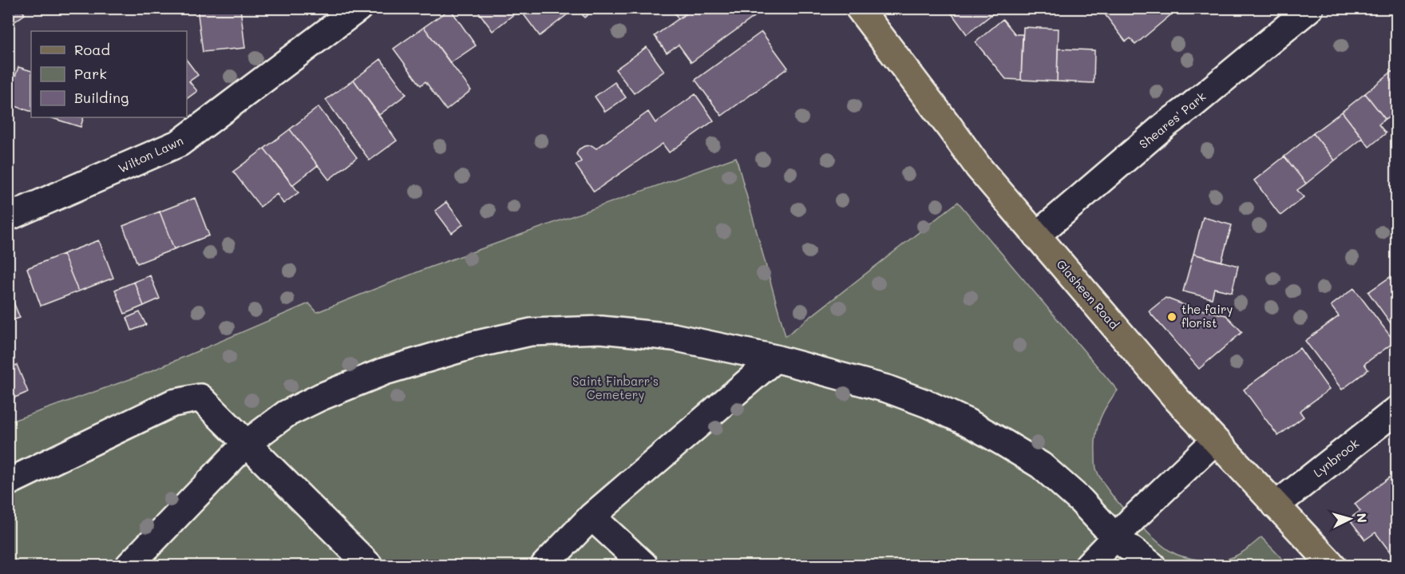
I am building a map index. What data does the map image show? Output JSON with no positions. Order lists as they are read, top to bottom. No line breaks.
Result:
{"streets":{"main road":["Glasheen Road"],"street":["Sheares' Park","Wilton Lawn","Lynbrook"]},"crossings":[["Sheares' Park","Glasheen Road"],["Glasheen Road","Lynbrook"]],"parks":["Saint Finbarr's Cemetery"],"places":["the fairy florist"],"legend":["Road","Park","Building"],"north":"right"}
